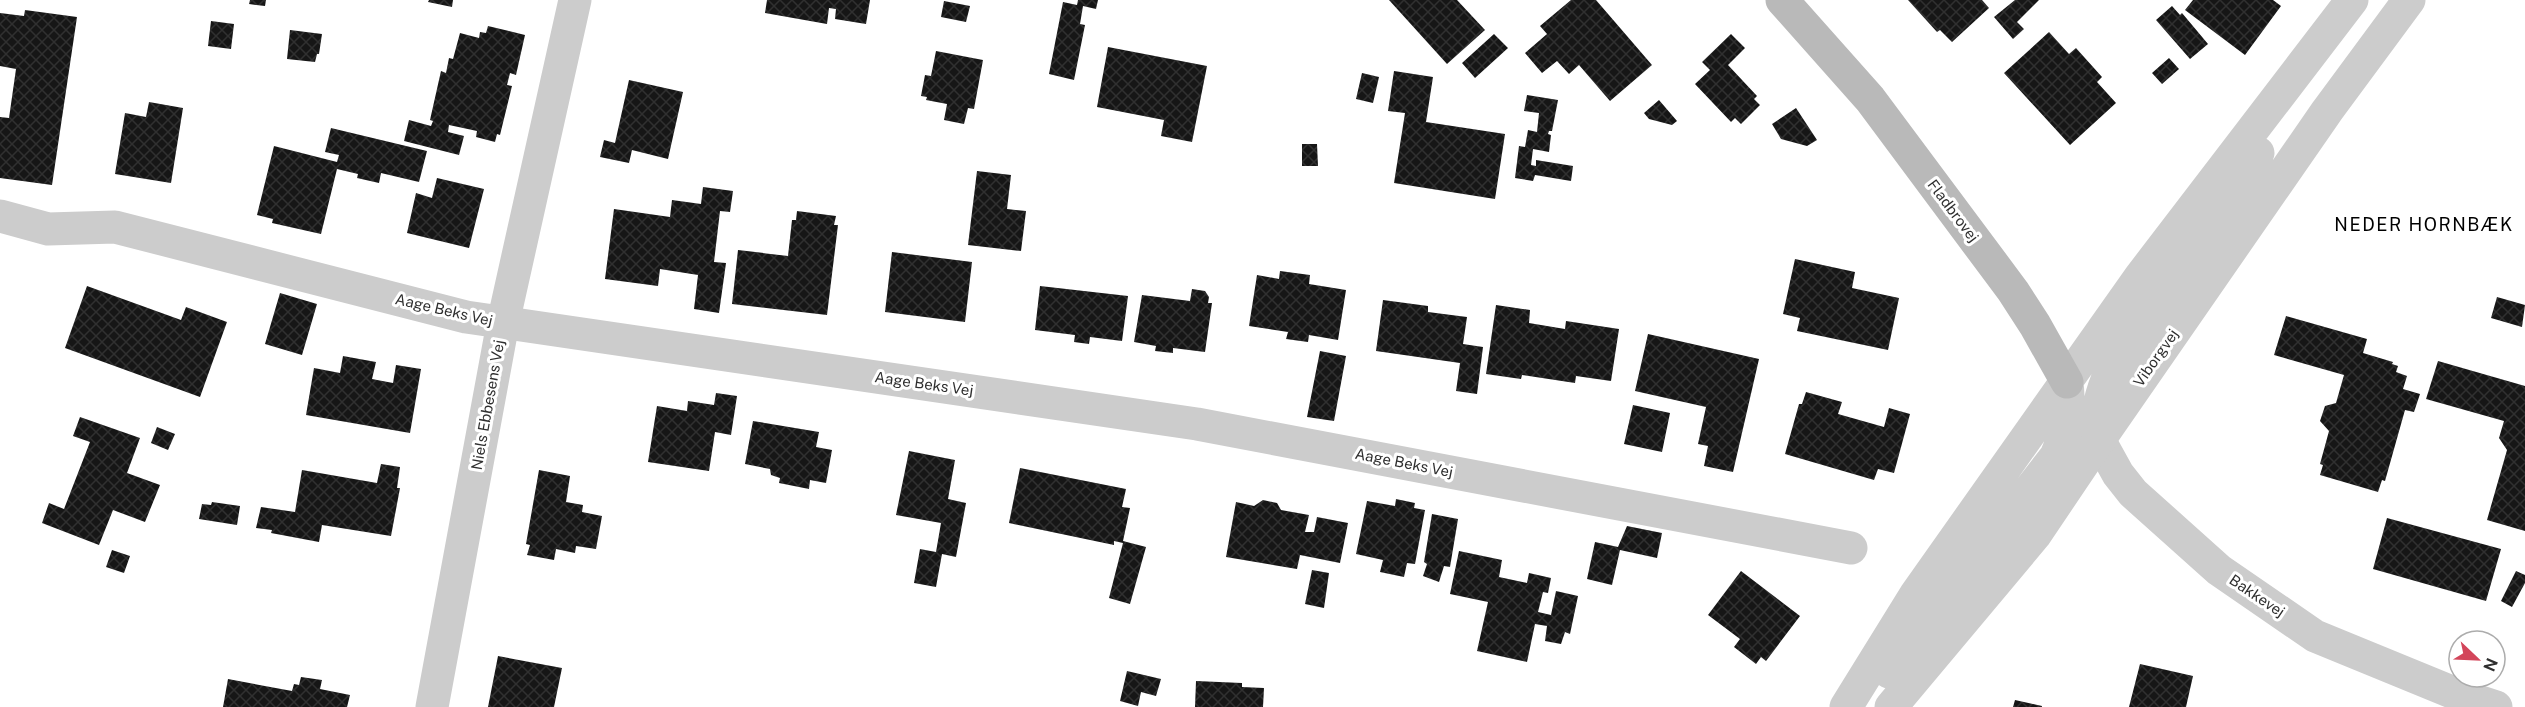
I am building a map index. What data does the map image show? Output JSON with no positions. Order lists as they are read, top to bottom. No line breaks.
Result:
{"streets":{"main road":["Fladbrovej"],"street":["Aage Beks Vej","Viborgvej","Niels Ebbesens Vej","Bakkevej"]},"crossings":[["Fladbrovej","Viborgvej"],["Fladbrovej","Bakkevej"],["Aage Beks Vej","Niels Ebbesens Vej"],["Viborgvej","Bakkevej"]],"districts":["NEDER HORNBÆK"],"north":"bottom right"}
